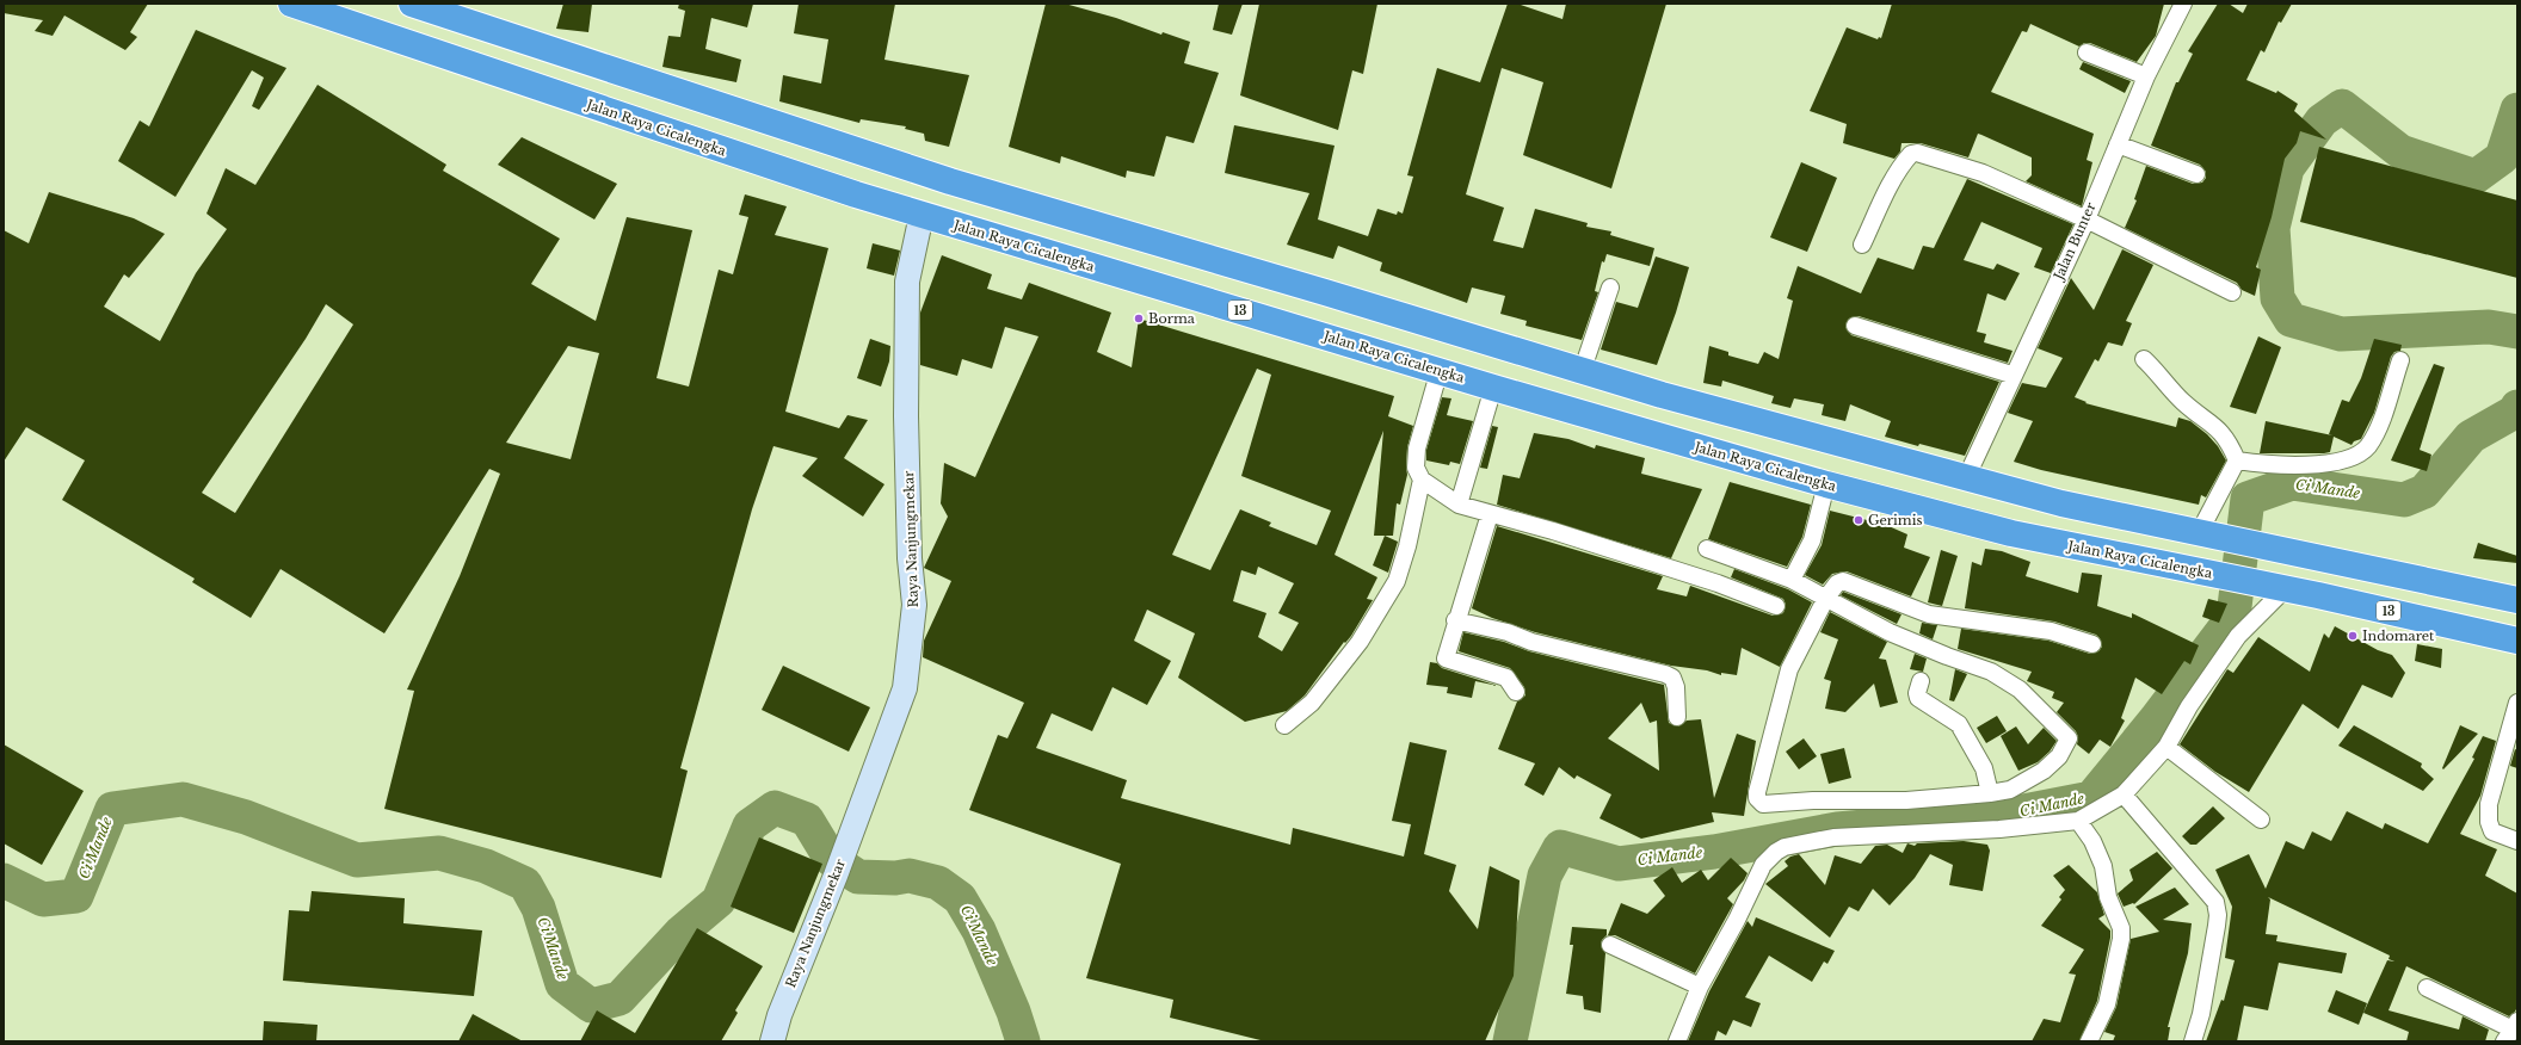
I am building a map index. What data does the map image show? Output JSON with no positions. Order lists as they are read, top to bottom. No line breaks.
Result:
{"streets":{"highway":["Jalan Raya Cicalengka","13"],"street":["Jalan Bunter","Raya Nanjungmekar"]},"crossings":[["Jalan Raya Cicalengka","Raya Nanjungmekar"]],"water":["Ci Mande"],"places":["Borma","Gerimis","Indomaret"]}
